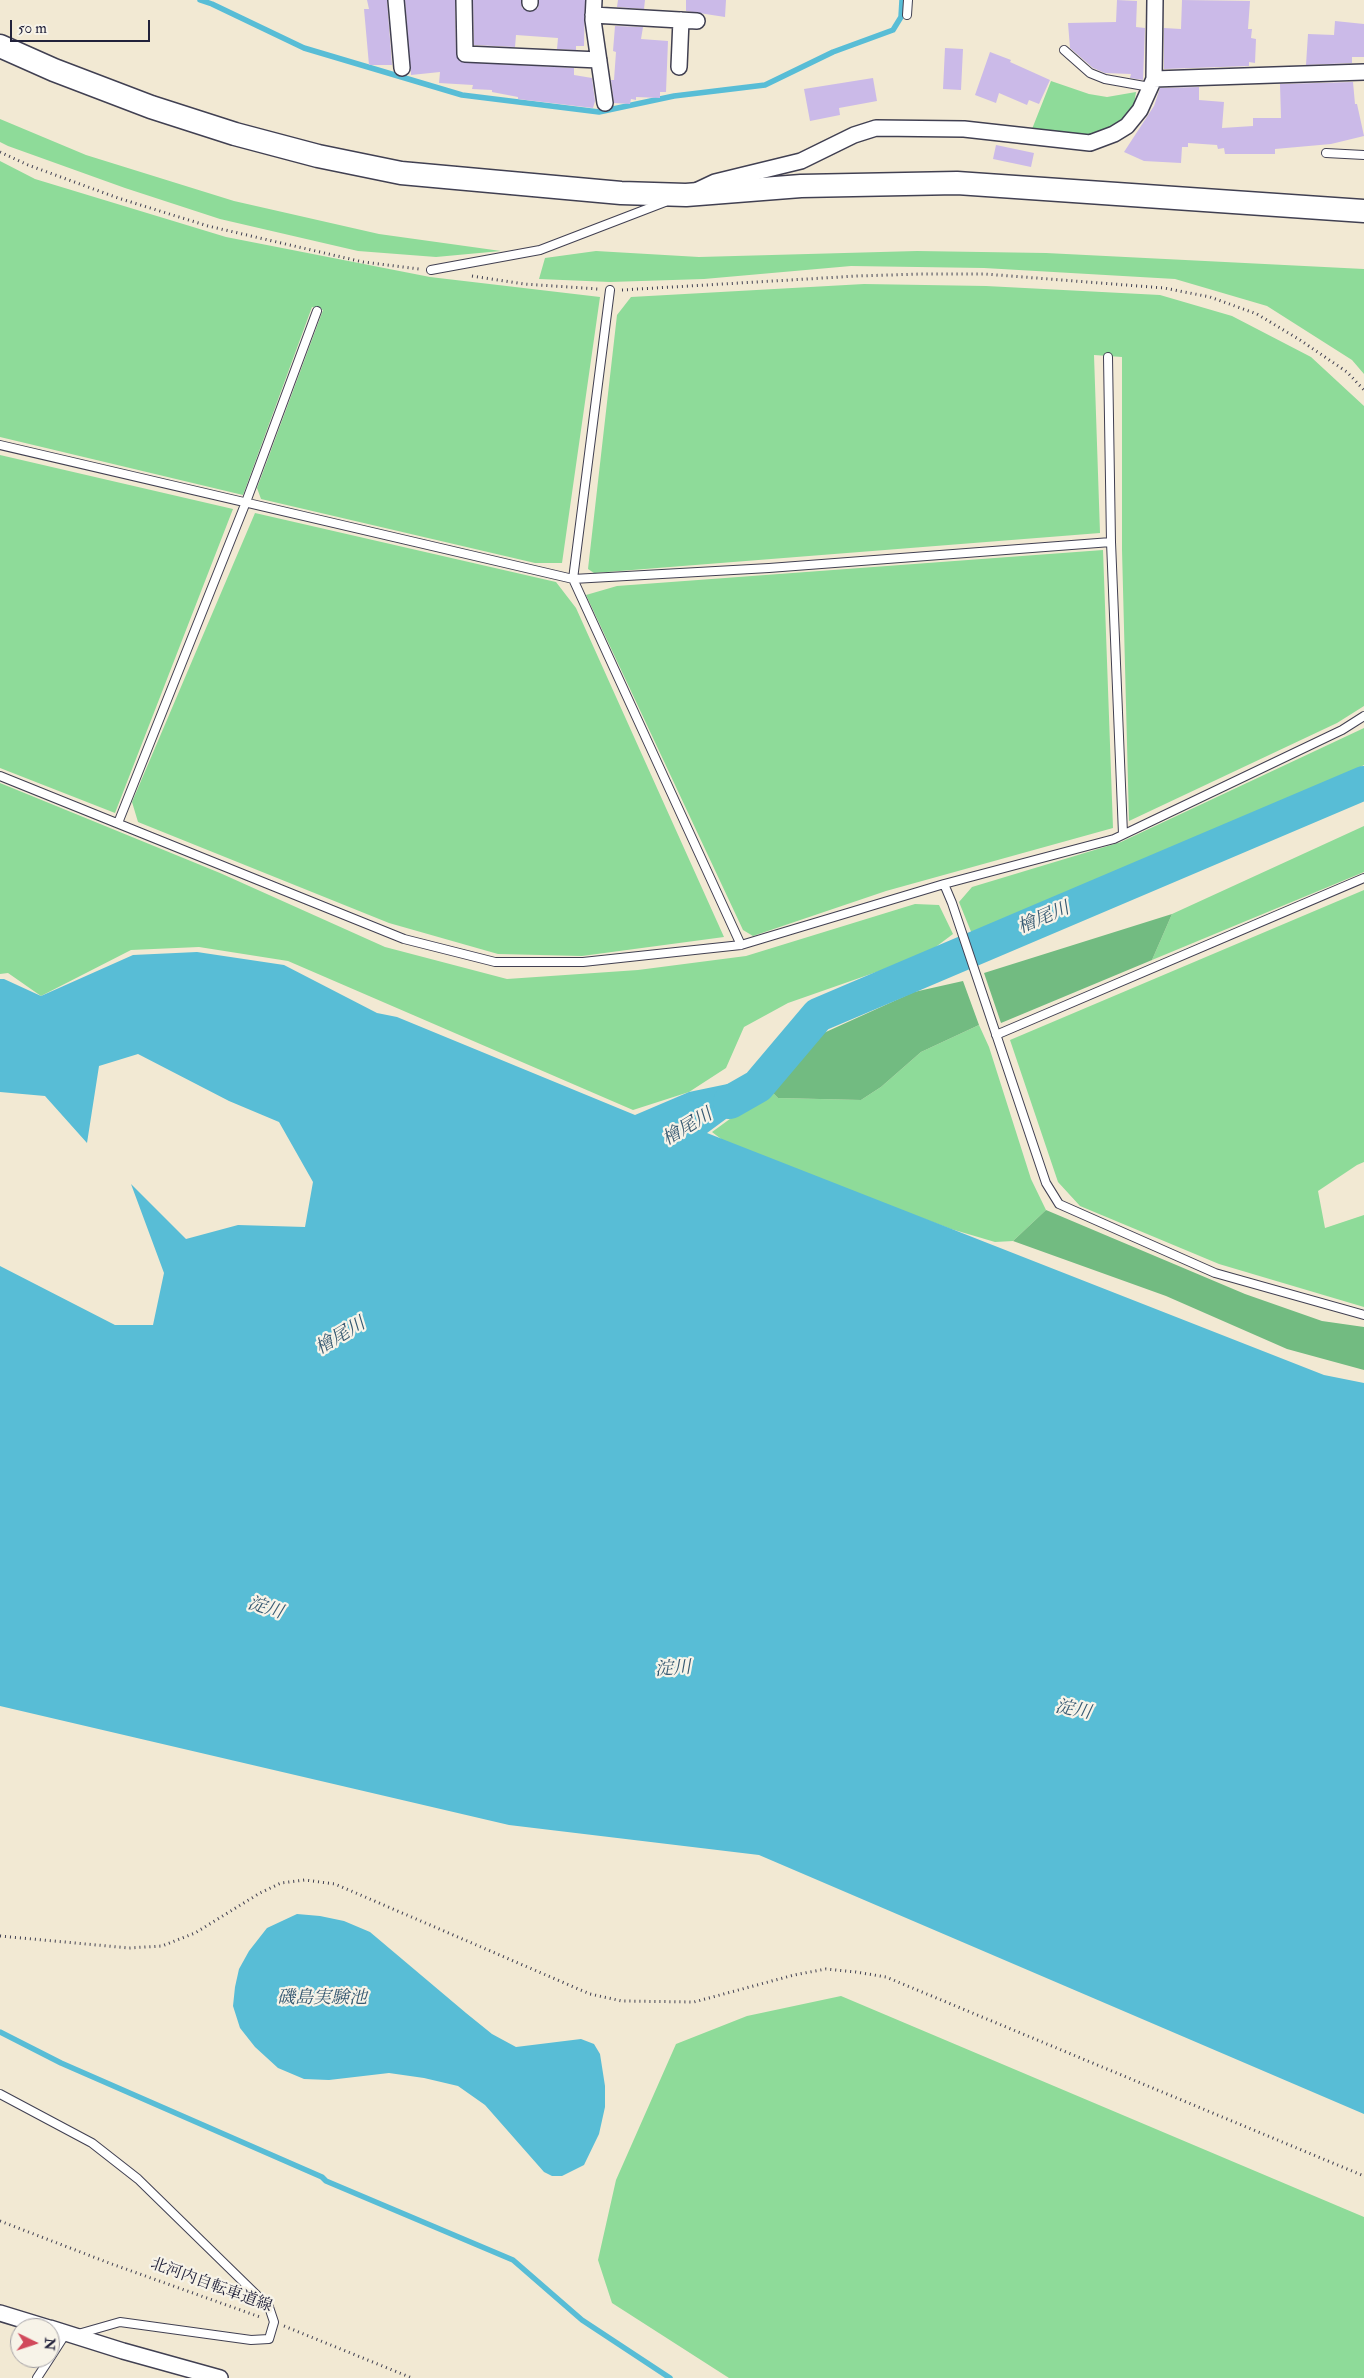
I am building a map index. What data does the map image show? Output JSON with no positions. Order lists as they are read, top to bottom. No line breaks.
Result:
{"streets":{"path":["北河内自転車道線"]},"water":["檜尾川","淀川","磯島実験池"],"scale_bar":"50 m","north":"right"}
